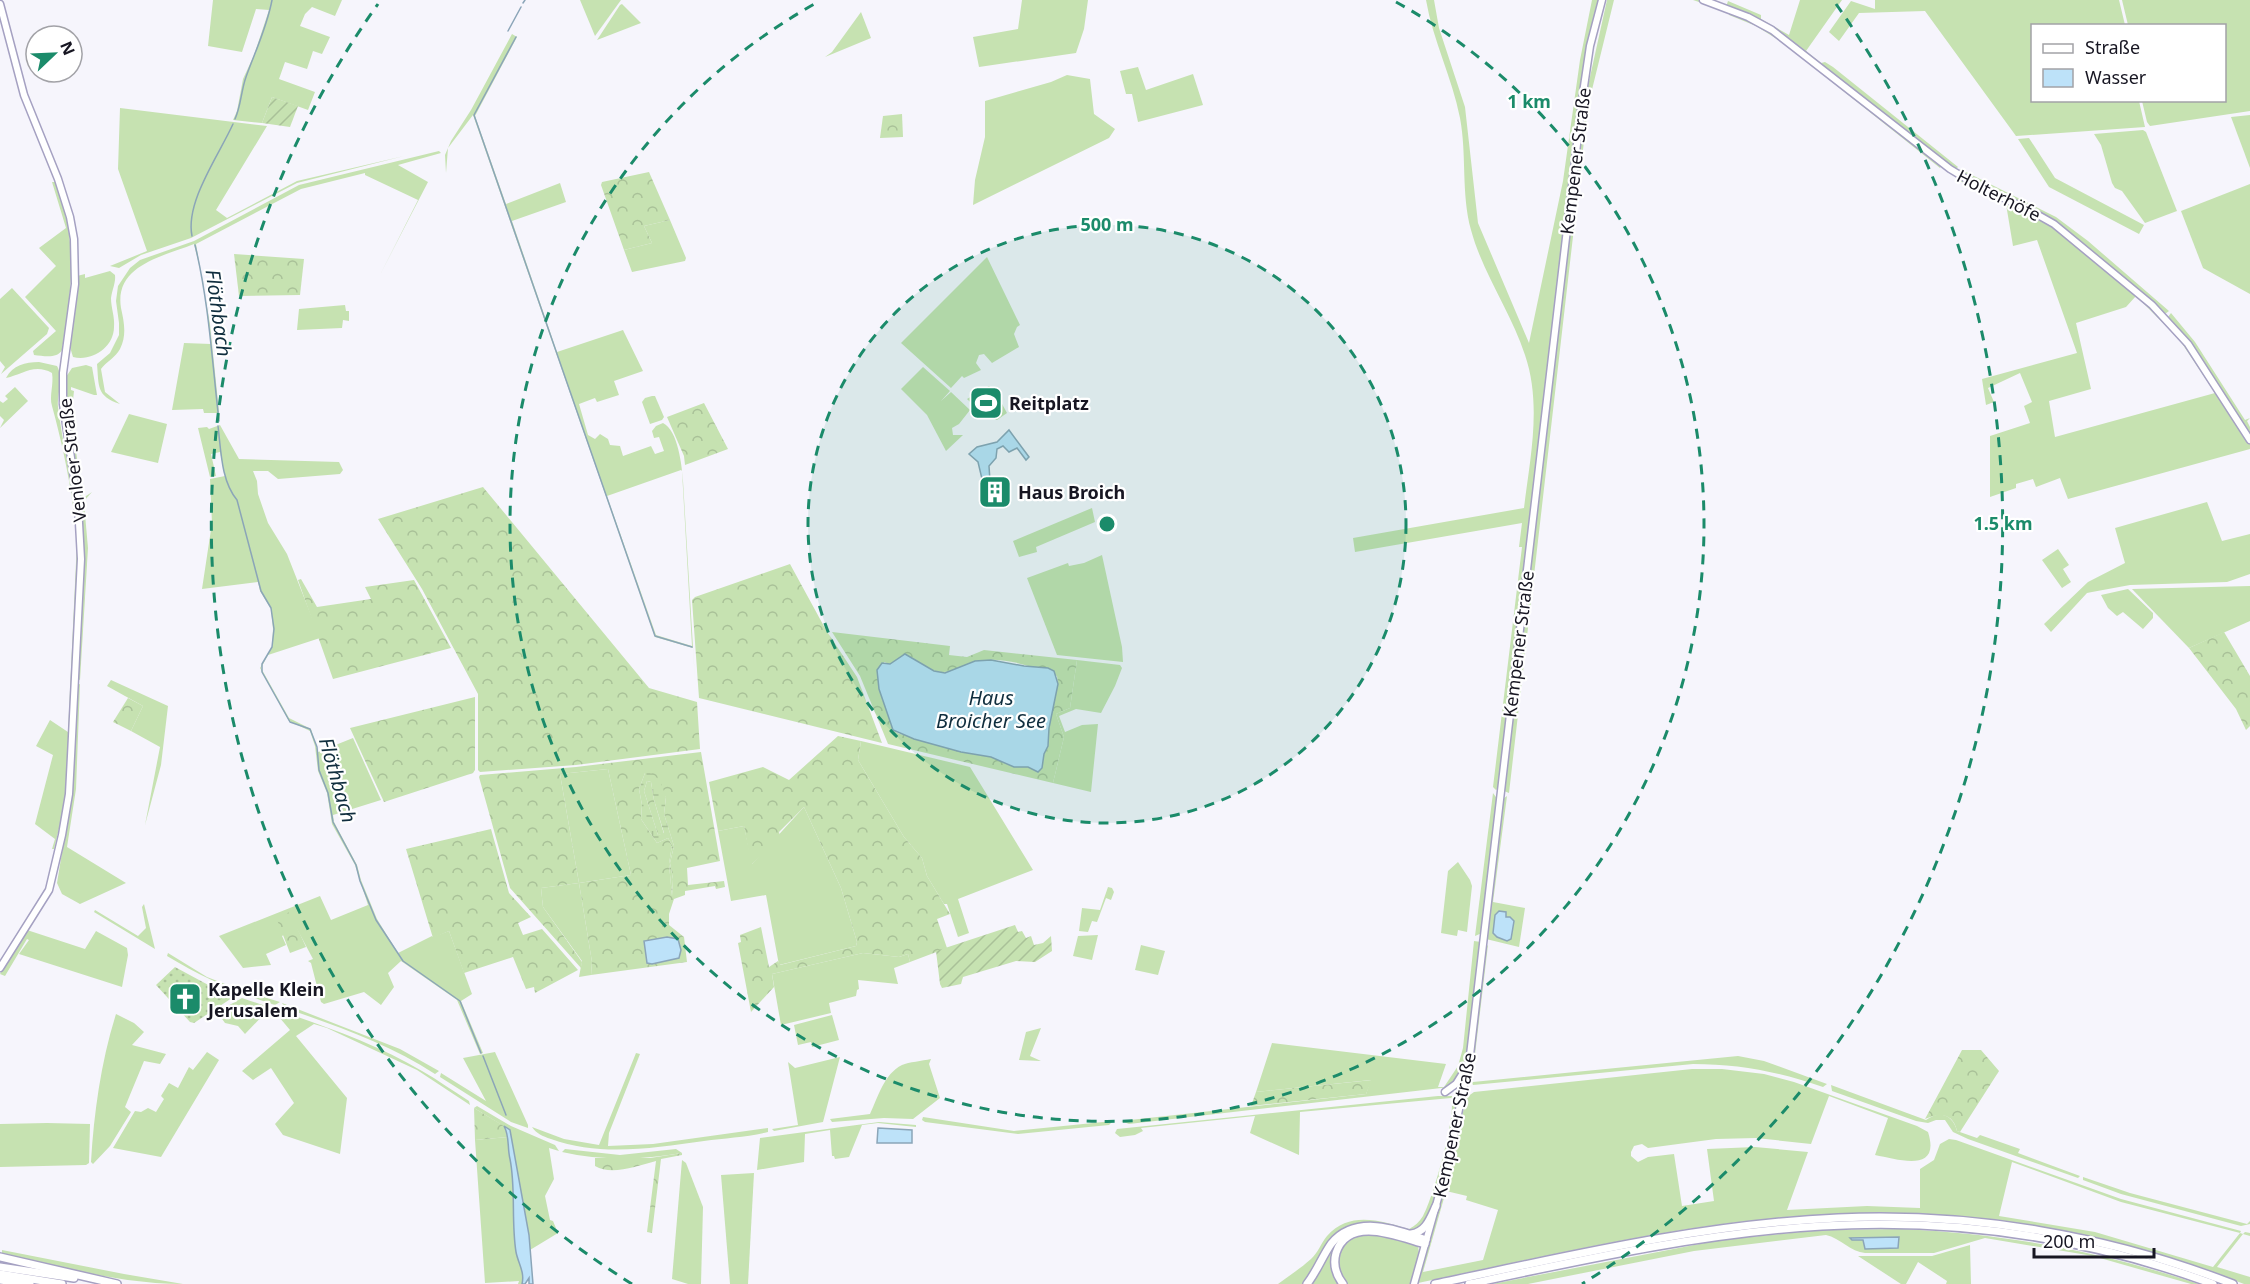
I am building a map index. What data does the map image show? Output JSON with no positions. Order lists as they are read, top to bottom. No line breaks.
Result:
{"streets":{"main road":["Kempener Straße","Holterhöfe","Venloer Straße"]},"water":["Flöthbach","Haus Broicher See"],"places":{"sports":["Reitplatz"],"building":["Haus Broich"],"church":["Kapelle Klein Jerusalem"]},"legend":["Straße","Wasser"],"scale_bar":"200 m","north":"top right","rings":["1 km","500 m","1.5 km"]}
